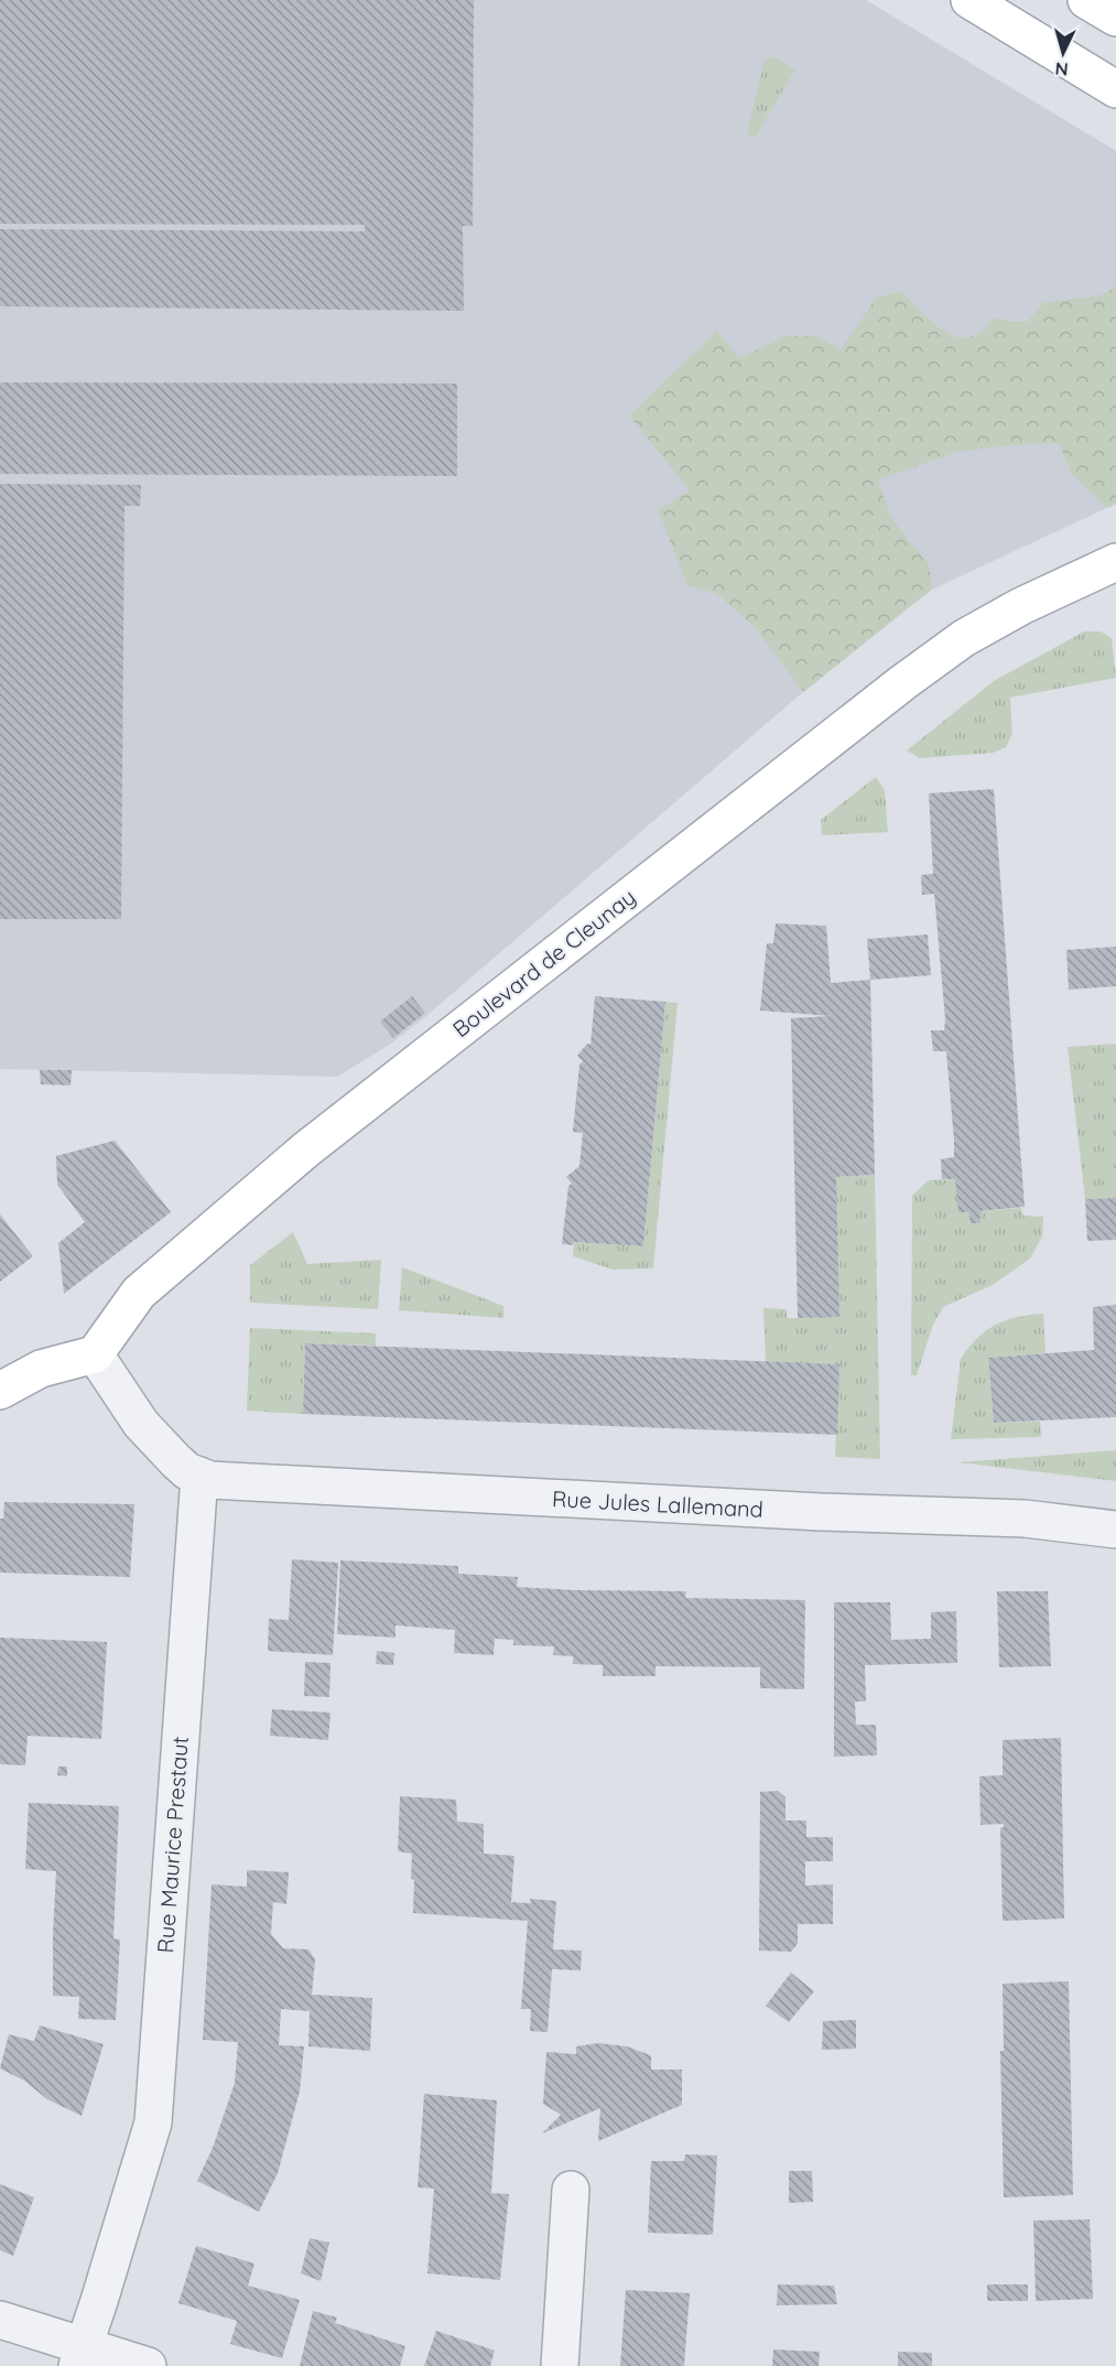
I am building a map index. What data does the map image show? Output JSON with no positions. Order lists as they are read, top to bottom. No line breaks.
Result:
{"streets":{"main road":["Boulevard de Cleunay"],"street":["Rue Jules Lallemand","Rue Maurice Prestaut"]},"crossings":[["Rue Jules Lallemand","Rue Maurice Prestaut"]],"north":"bottom"}
